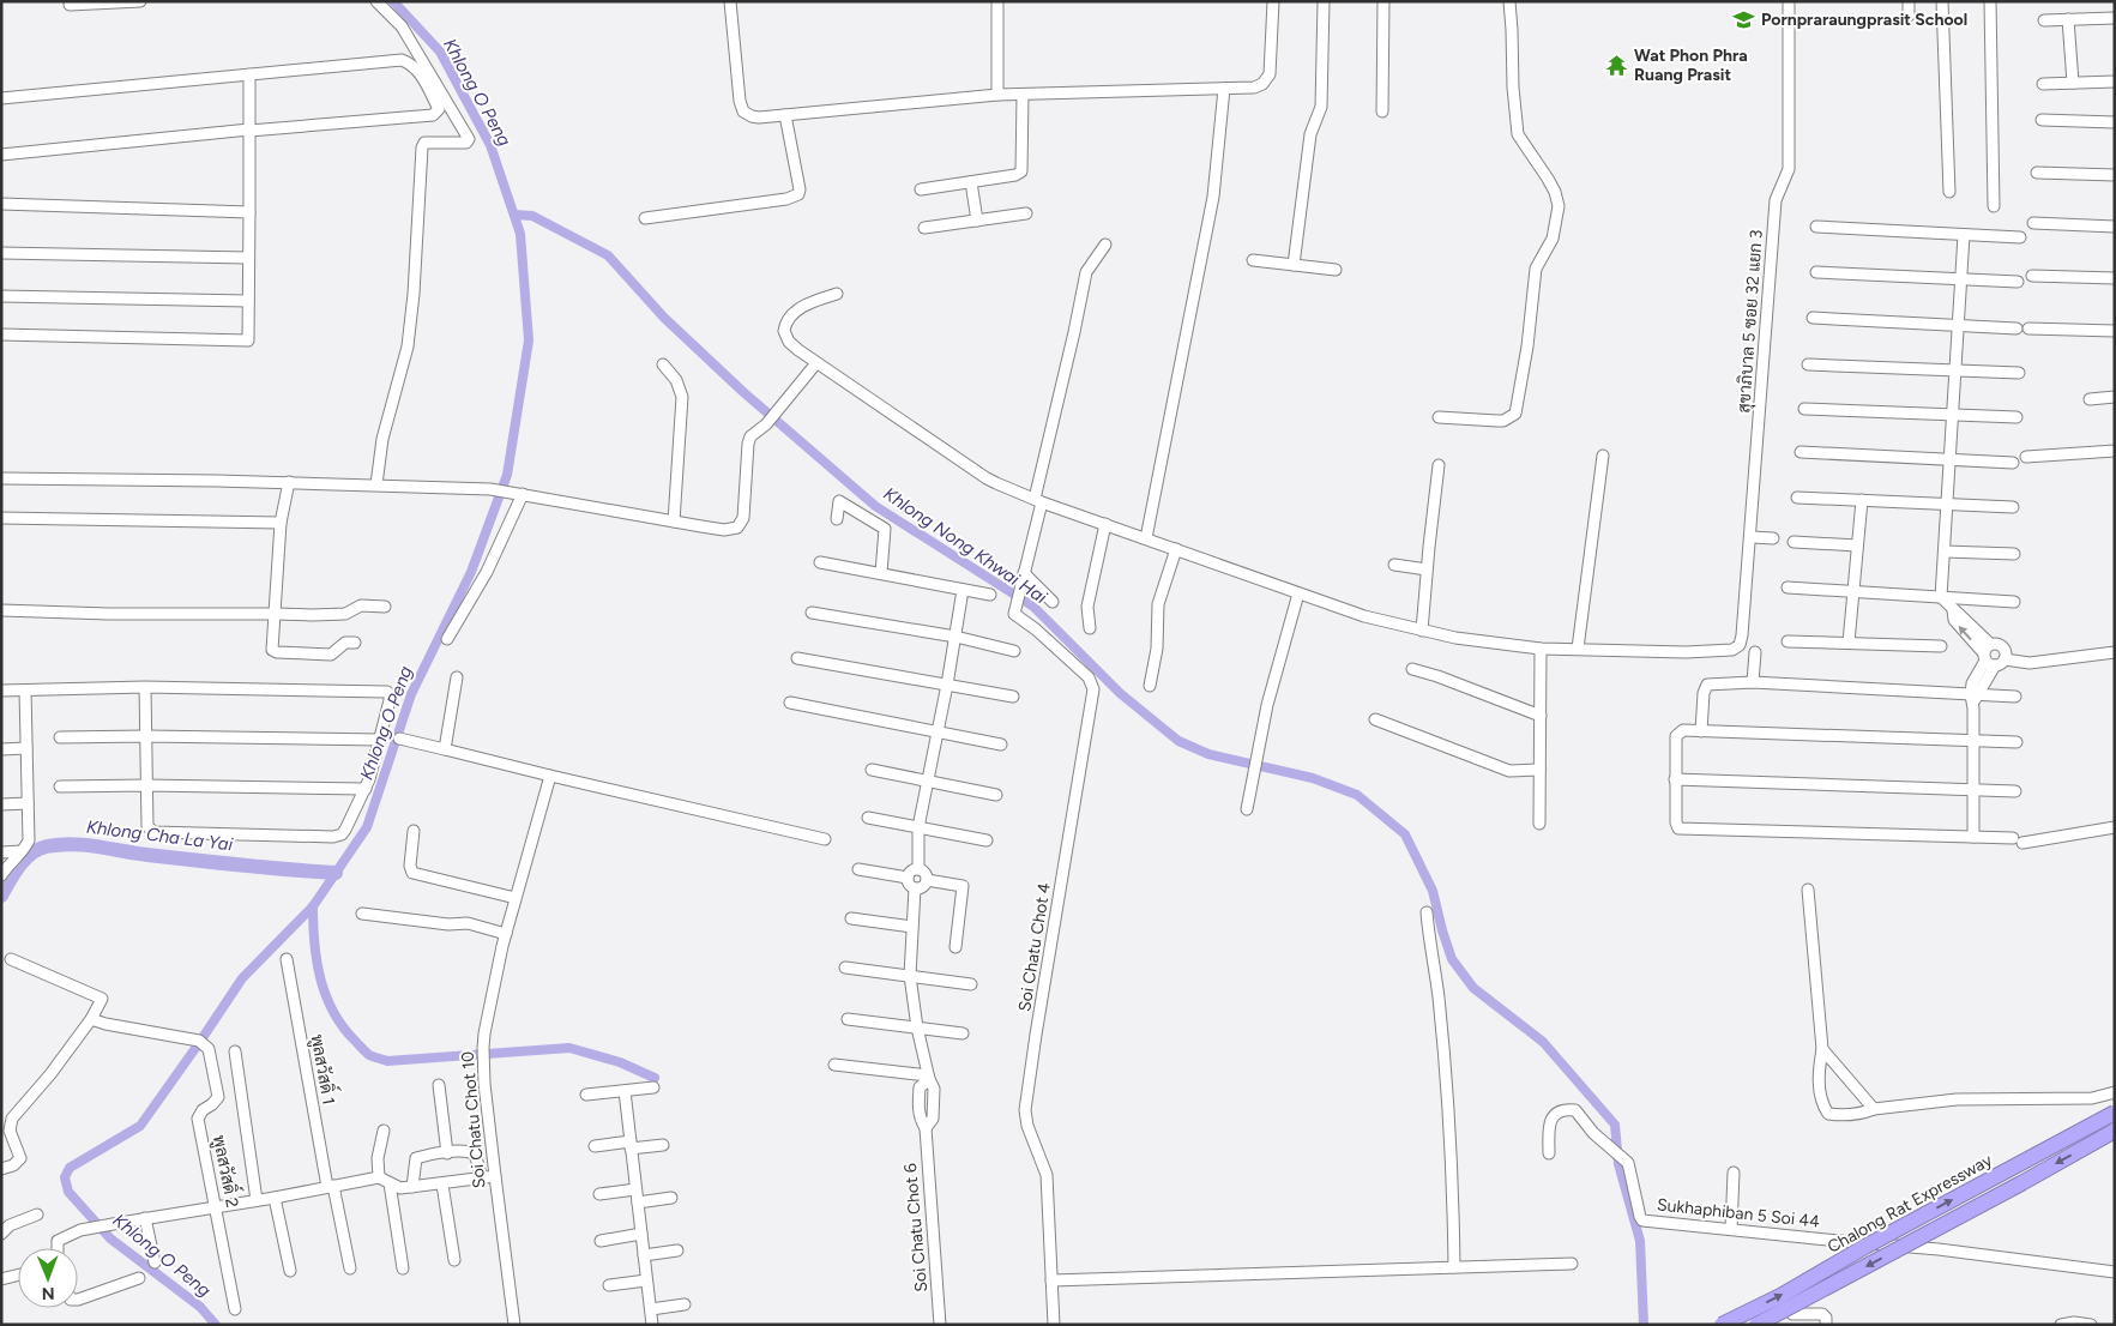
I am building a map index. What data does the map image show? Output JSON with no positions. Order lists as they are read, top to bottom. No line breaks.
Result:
{"streets":{"highway":["Chalong Rat Expressway"],"street":["สุขาภิบาล 5 ซอย 32 แยก 3","Soi Chatu Chot 4","พูลสวัสดิ์ 1","Soi Chatu Chot 10","พูลสวัสดิ์ 2","Sukhaphiban 5 Soi 44","Soi Chatu Chot 6"]},"water":["Khlong O Peng","Khlong Nong Khwai Hai","Khlong Cha La Yai"],"places":{"school or university":["Pornpraraungprasit School"],"temple":["Wat Phon Phra Ruang Prasit"]},"north":"bottom"}
